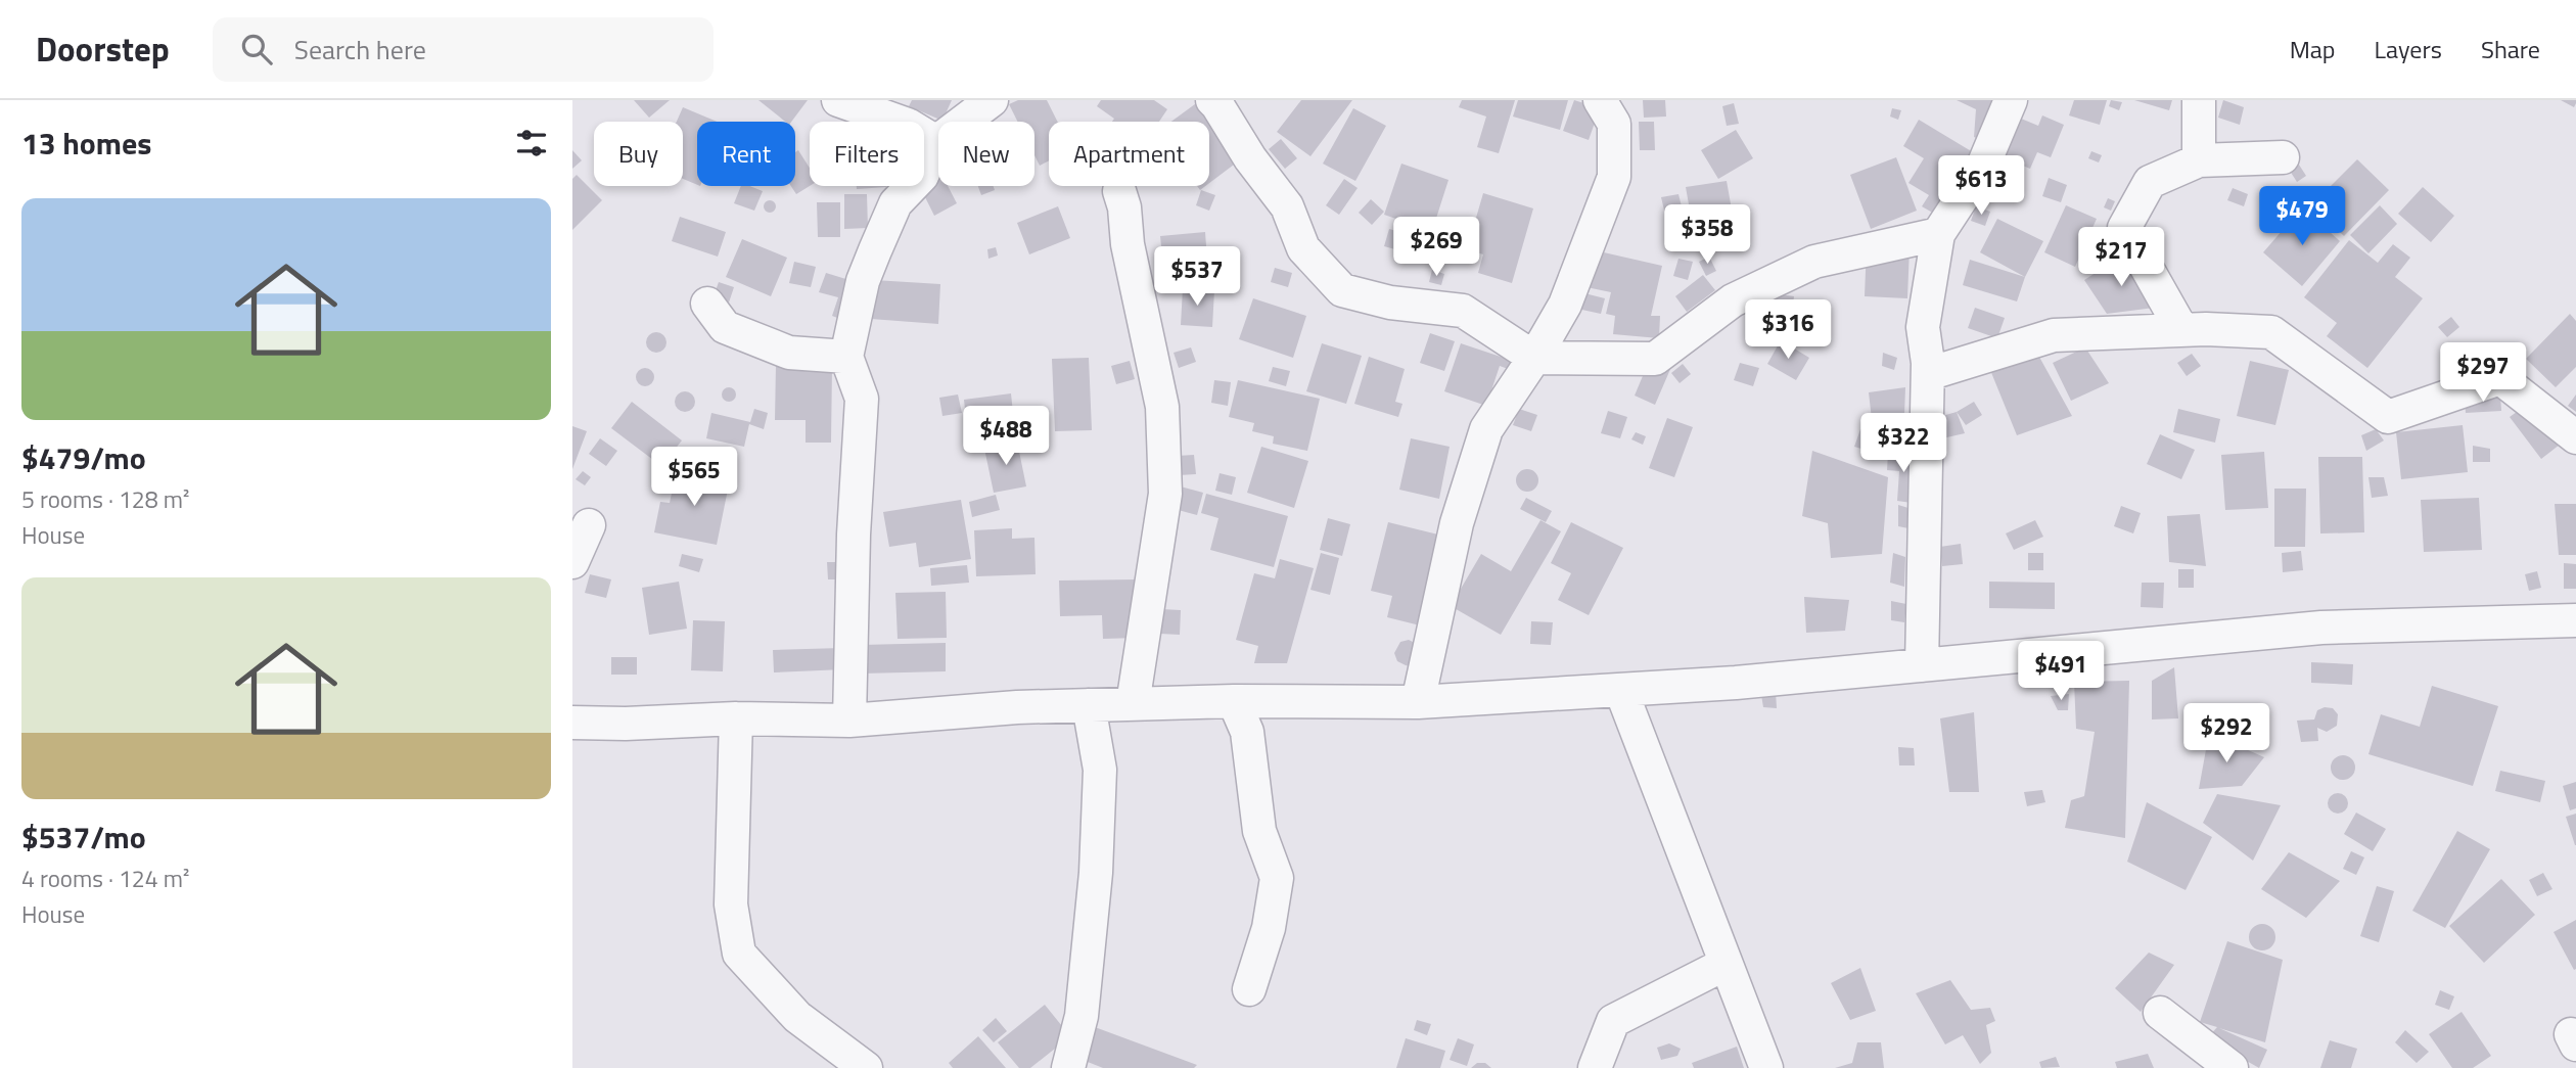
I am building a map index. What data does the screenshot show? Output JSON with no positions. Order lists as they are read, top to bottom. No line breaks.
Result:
{"page":{"header":"Doorstep","search":"Search here","nav":["Map","Layers","Share"],"heading":"13 homes","chip":["Buy","Rent","Filters","New","Apartment"],"price":["$613","$479","$358","$269","$217","$537","$316","$297","$488","$322","$565","$491","$292"],"list":[{"name":"$479/mo","note":"5 rooms · 128 m² · House"},{"name":"$537/mo","note":"4 rooms · 124 m² · House"}]}}
